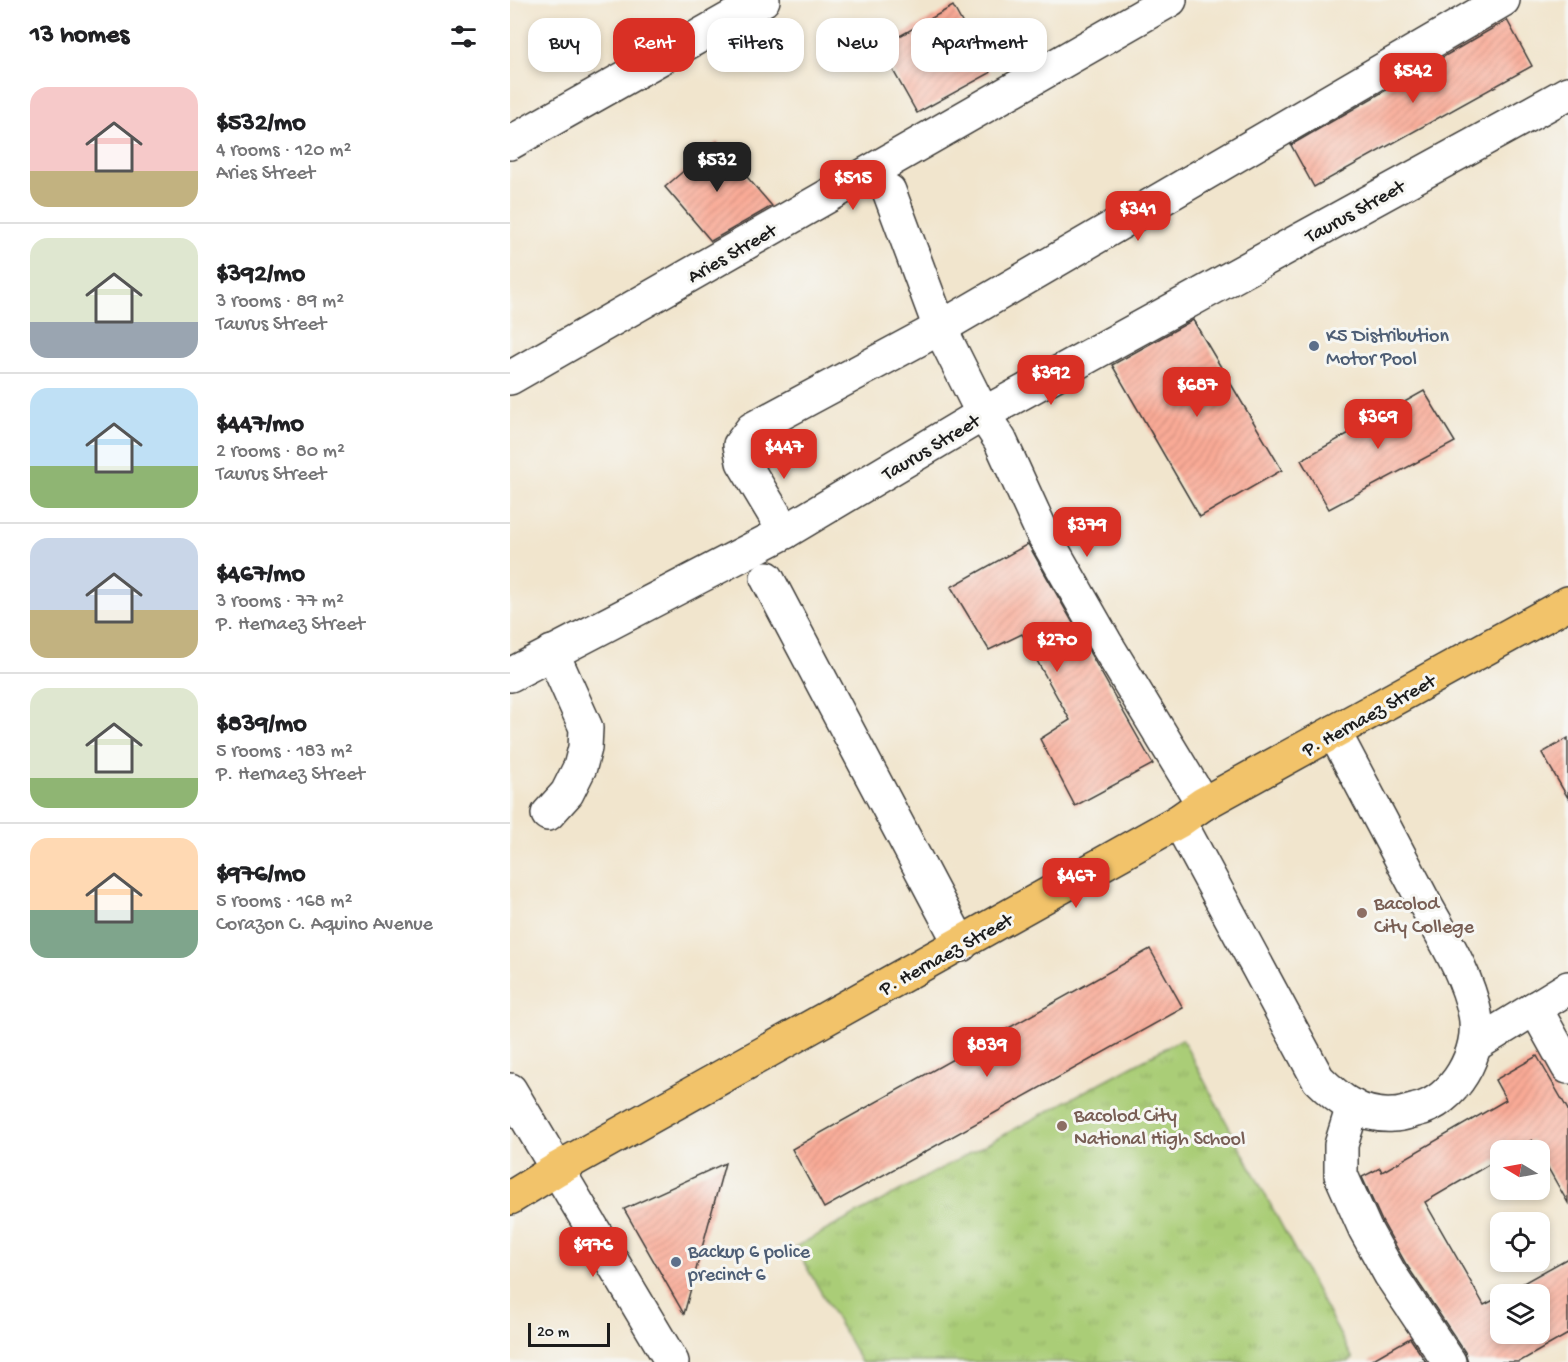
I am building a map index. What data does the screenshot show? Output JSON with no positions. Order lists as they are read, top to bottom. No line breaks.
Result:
{"streets":{"main road":["P. Hernaez Street"],"street":["Taurus Street","Aries Street"]},"places":["K5 Distribution Motor Pool","Bacolod City College","Bacolod City National High School","Backup 6 police precinct 6"],"scale_bar":"20 m","north":"left","page":{"heading":"13 homes","chip":["Buy","Rent","Filters","New","Apartment"],"price":["$542","$532","$515","$341","$392","$687","$369","$447","$379","$270","$467","$839","$976"],"list":[{"name":"$532/mo","note":"4 rooms · 120 m² · Aries Street"},{"name":"$392/mo","note":"3 rooms · 89 m² · Taurus Street"},{"name":"$447/mo","note":"2 rooms · 80 m² · Taurus Street"},{"name":"$467/mo","note":"3 rooms · 77 m² · P. Hernaez Street"},{"name":"$839/mo","note":"5 rooms · 183 m² · P. Hernaez Street"},{"name":"$976/mo","note":"5 rooms · 168 m² · Corazon C. Aquino Avenue"}],"scale":"20 m"}}
